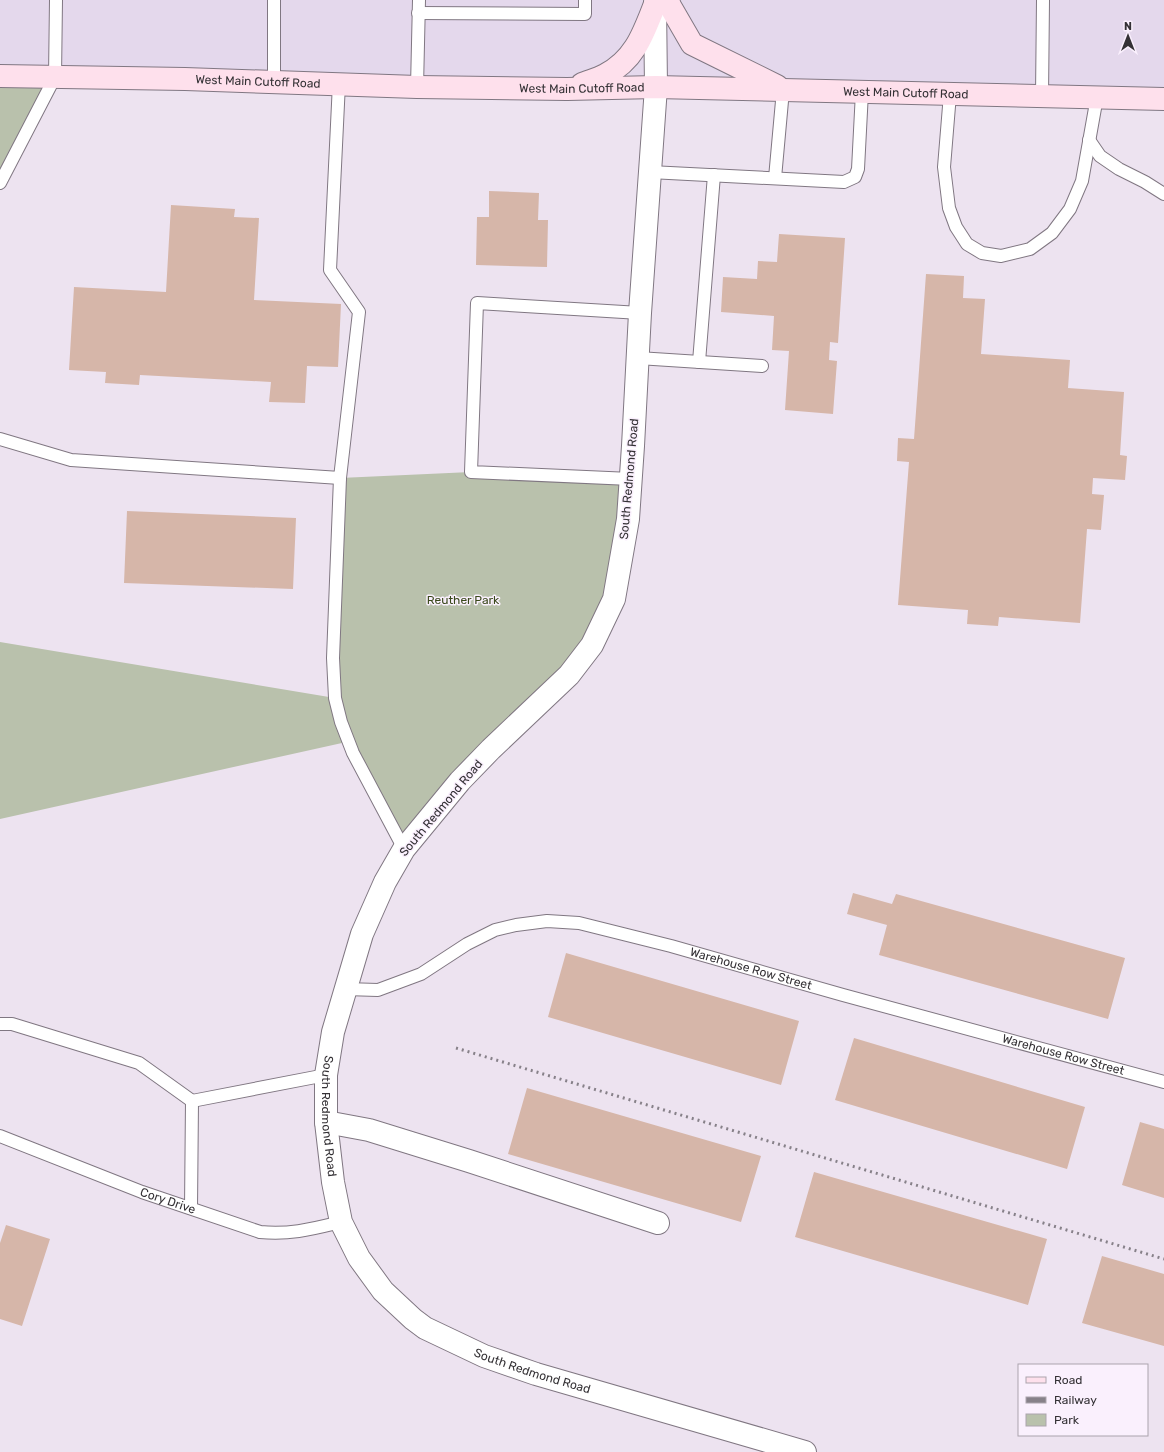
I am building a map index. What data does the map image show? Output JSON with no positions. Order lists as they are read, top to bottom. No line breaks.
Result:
{"streets":{"main road":["West Main Cutoff Road"],"street":["South Redmond Road"],"lane":["Warehouse Row Street","Cory Drive"]},"crossings":[["West Main Cutoff Road","South Redmond Road"],["South Redmond Road","Warehouse Row Street"],["South Redmond Road","Cory Drive"]],"parks":["Reuther Park"],"legend":["Road","Railway","Park"],"north":"top"}
